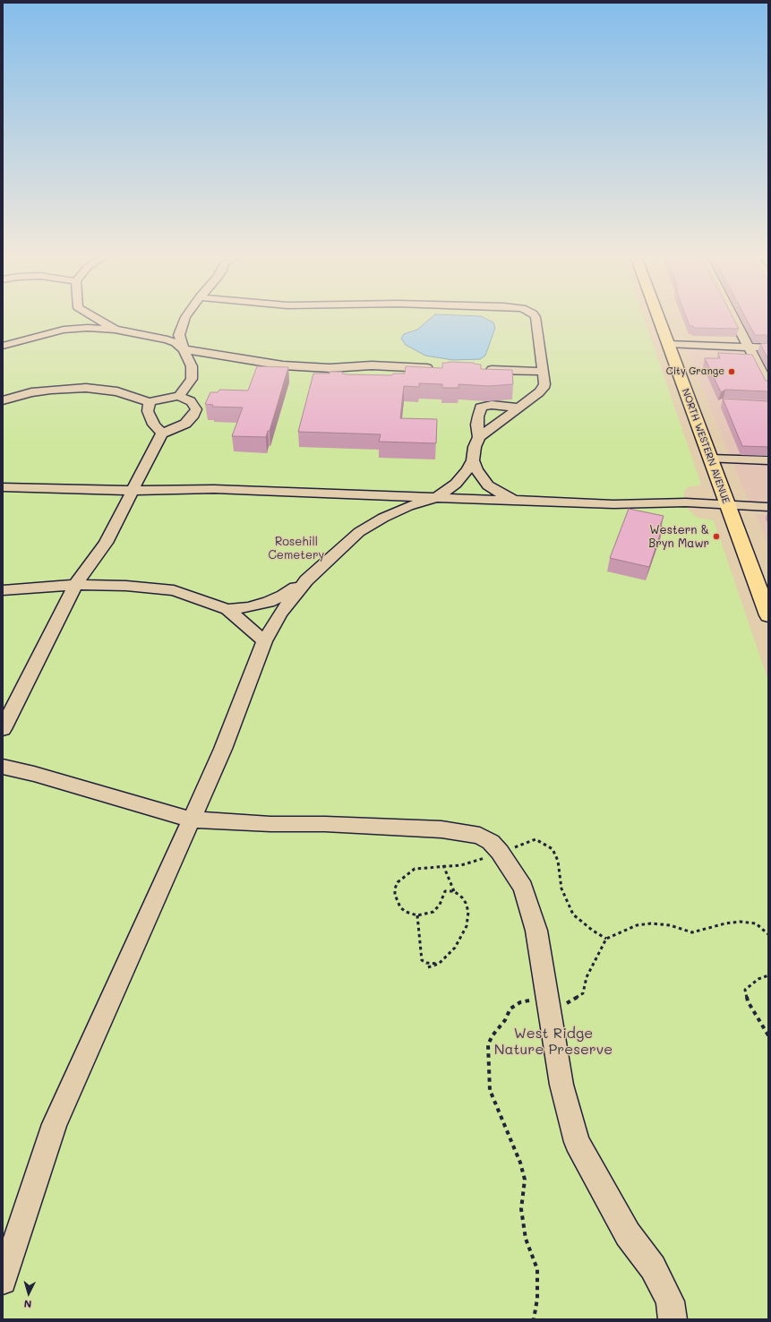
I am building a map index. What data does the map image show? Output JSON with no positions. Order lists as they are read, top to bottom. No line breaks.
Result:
{"streets":{"main road":["NORTH WESTERN AVENUE"]},"parks":["Rosehill Cemetery","West Ridge Nature Preserve"],"places":["City Grange","Western & Bryn Mawr"],"north":"bottom"}
